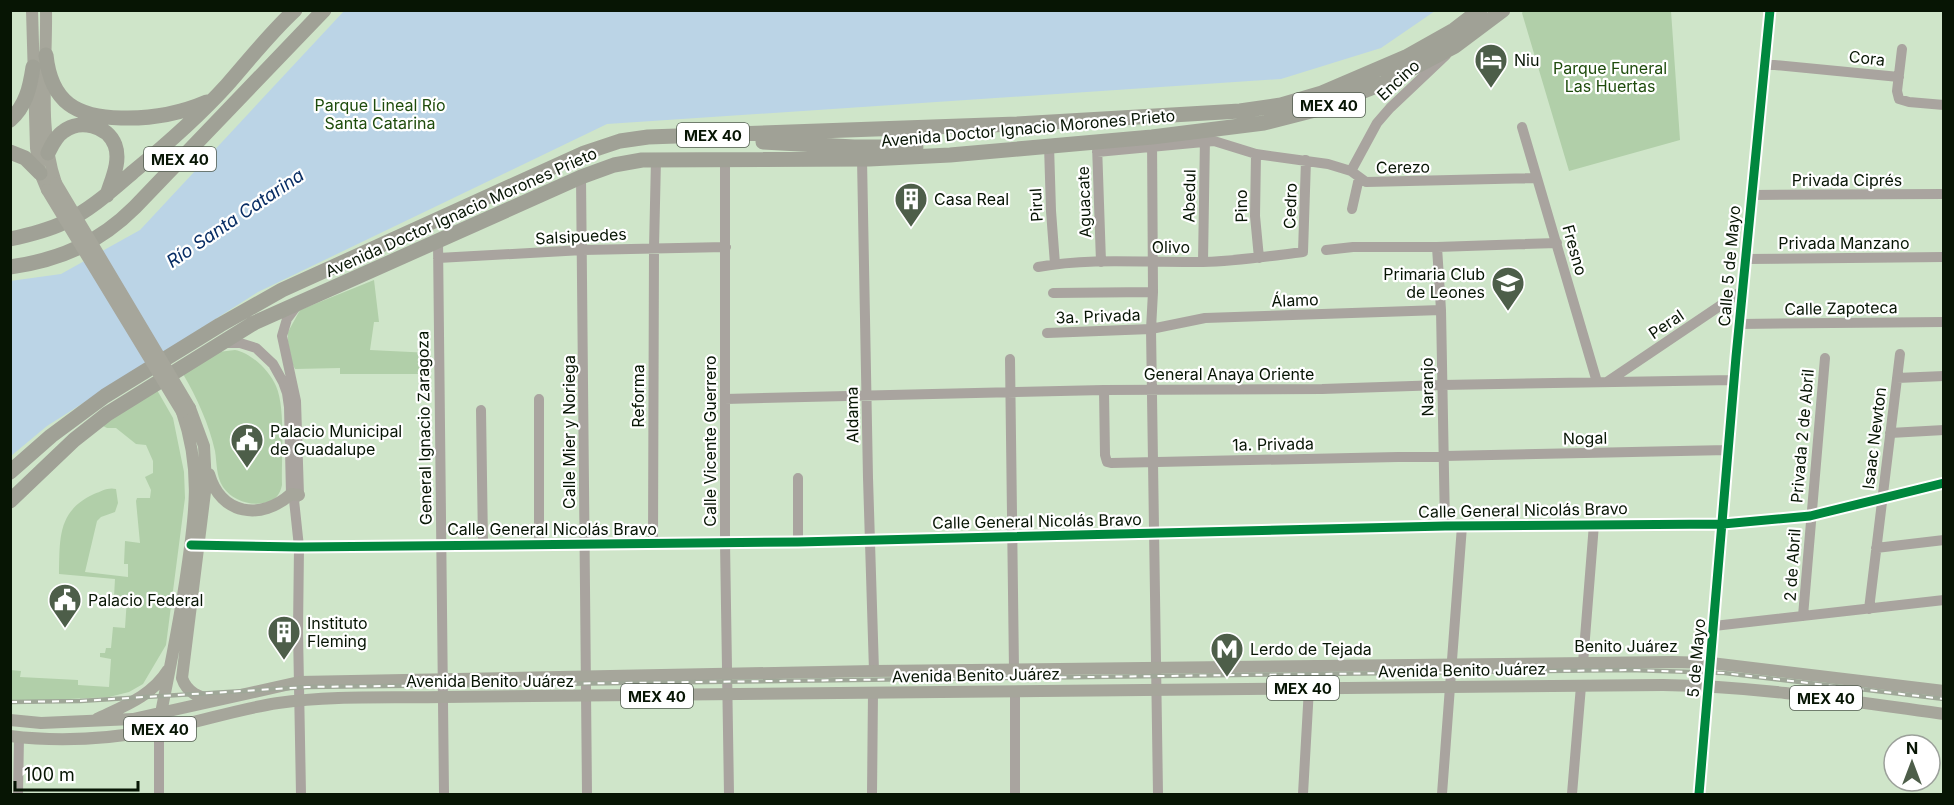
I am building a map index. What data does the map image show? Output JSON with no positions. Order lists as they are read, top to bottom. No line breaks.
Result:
{"streets":{"highway":["MEX 40","Avenida Doctor Ignacio Morones Prieto"],"main road":["Benito Juárez","Avenida Benito Juárez"],"street":["Cora","Encino","Cerezo","Privada Ciprés","Abedul","Aguacate","Pirul","Pino","Cedro","Salsipuedes","Privada Manzano","Olivo","Fresno","Calle 5 de Mayo","Álamo","Calle Zapoteca","3a. Privada","Peral","General Anaya Oriente","Naranjo","Reforma","Aldama","General Ignacio Zaragoza","Calle Mier y Noriega","Privada 2 de Abril","Nogal","Isaac Newton","Calle Vicente Guerrero","1a. Privada","Calle General Nicolás Bravo","2 de Abril","5 de Mayo"]},"crossings":[["Cora","Calle 5 de Mayo"],["Encino","Avenida Doctor Ignacio Morones Prieto"],["Encino","Cerezo"],["Avenida Doctor Ignacio Morones Prieto","Cerezo"],["Avenida Doctor Ignacio Morones Prieto","Abedul"],["Avenida Doctor Ignacio Morones Prieto","Aguacate"],["Avenida Doctor Ignacio Morones Prieto","Pirul"],["Avenida Doctor Ignacio Morones Prieto","Reforma"],["Avenida Doctor Ignacio Morones Prieto","Aldama"],["Avenida Doctor Ignacio Morones Prieto","General Ignacio Zaragoza"],["Avenida Doctor Ignacio Morones Prieto","Calle Mier y Noriega"],["Avenida Doctor Ignacio Morones Prieto","Calle Vicente Guerrero"],["Cerezo","Abedul"],["Cerezo","Pino"],["Cerezo","Cedro"],["Cerezo","Fresno"],["Privada Ciprés","Calle 5 de Mayo"],["Abedul","Olivo"],["Aguacate","Olivo"],["Pirul","Olivo"],["Pino","Olivo"],["Cedro","Olivo"],["Salsipuedes","Reforma"],["Salsipuedes","General Ignacio Zaragoza"],["Salsipuedes","Calle Mier y Noriega"],["Salsipuedes","Calle Vicente Guerrero"],["Privada Manzano","Calle 5 de Mayo"],["Fresno","Peral"],["Fresno","General Anaya Oriente"],["Calle 5 de Mayo","Calle Zapoteca"],["Calle 5 de Mayo","Peral"],["Calle 5 de Mayo","General Anaya Oriente"],["Calle 5 de Mayo","Nogal"],["Calle 5 de Mayo","Calle General Nicolás Bravo"],["Calle 5 de Mayo","5 de Mayo"],["Álamo","3a. Privada"],["Álamo","Naranjo"],["Peral","General Anaya Oriente"],["General Anaya Oriente","Naranjo"],["General Anaya Oriente","Aldama"],["General Anaya Oriente","Calle Vicente Guerrero"],["General Anaya Oriente","1a. Privada"],["Naranjo","Nogal"],["Naranjo","1a. Privada"],["Naranjo","Calle General Nicolás Bravo"],["Reforma","Calle General Nicolás Bravo"],["Aldama","Calle General Nicolás Bravo"],["Aldama","Avenida Benito Juárez"],["General Ignacio Zaragoza","Calle General Nicolás Bravo"],["General Ignacio Zaragoza","Avenida Benito Juárez"],["Calle Mier y Noriega","Calle General Nicolás Bravo"],["Calle Mier y Noriega","Avenida Benito Juárez"],["Privada 2 de Abril","Calle General Nicolás Bravo"],["Privada 2 de Abril","2 de Abril"],["Nogal","1a. Privada"],["Isaac Newton","Calle General Nicolás Bravo"],["Calle Vicente Guerrero","Calle General Nicolás Bravo"],["Calle Vicente Guerrero","Avenida Benito Juárez"],["Calle General Nicolás Bravo","2 de Abril"],["Calle General Nicolás Bravo","5 de Mayo"],["Benito Juárez","5 de Mayo"],["Benito Juárez","Avenida Benito Juárez"],["5 de Mayo","Avenida Benito Juárez"]],"water":["Río Santa Catarina"],"parks":["Parque Funeral Las Huertas","Parque Lineal Río Santa Catarina"],"places":{"hotel":["Niu"],"building":["Casa Real","Instituto Fleming"],"school or university":["Primaria Club de Leones"],"public building":["Palacio Municipal de Guadalupe","Palacio Federal"],"metro station":["Lerdo de Tejada"]},"scale_bar":"100 m","north":"top"}
